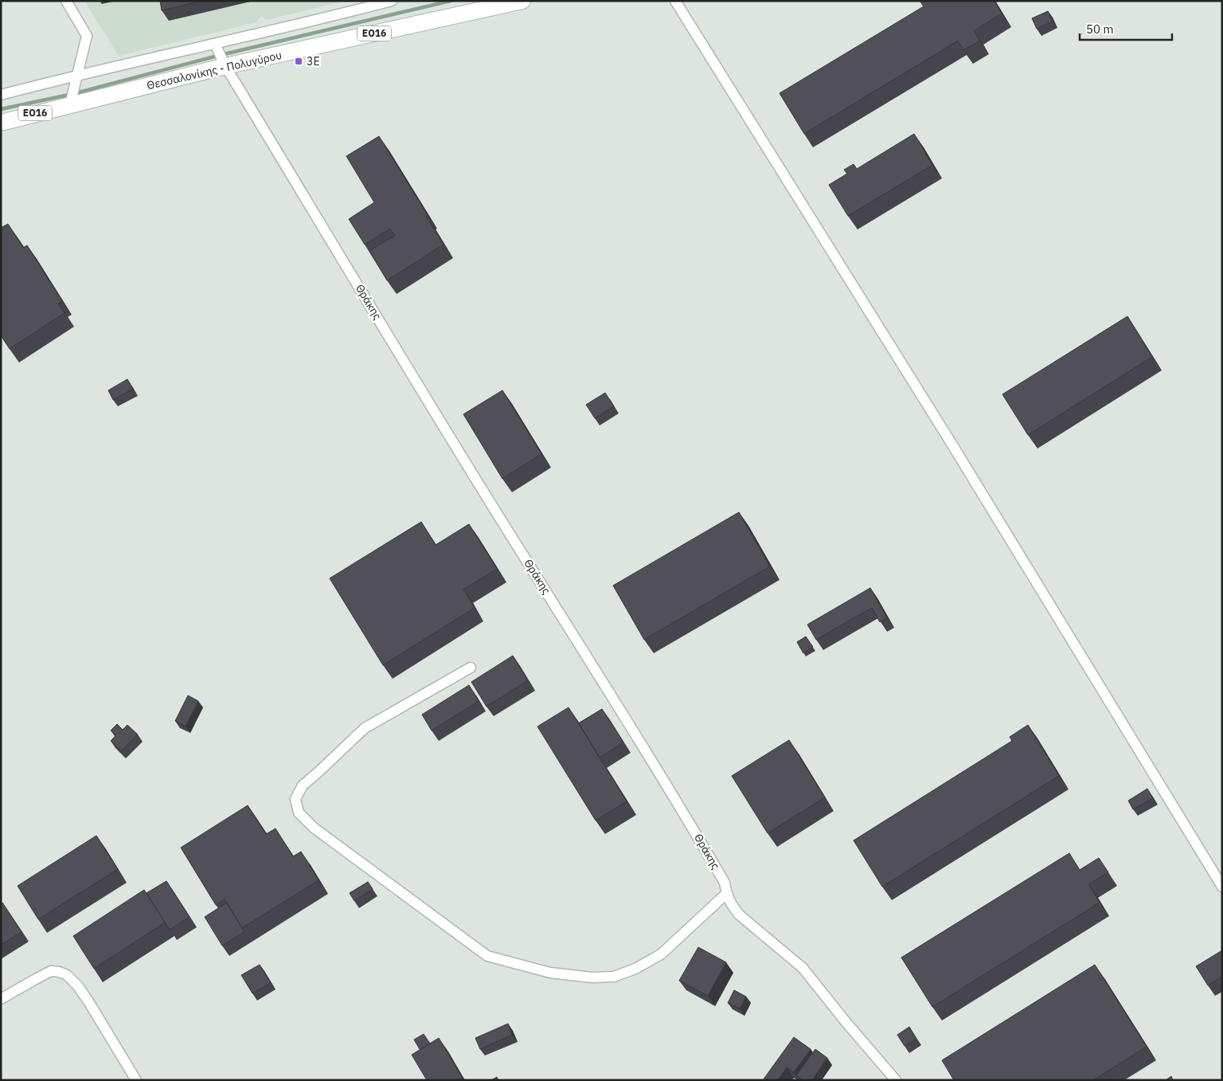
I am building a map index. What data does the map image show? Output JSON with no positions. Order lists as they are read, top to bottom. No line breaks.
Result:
{"streets":{"main road":["ΕΟ16","Θεσσαλονίκης - Πολυγύρου"],"street":["Θράκης"]},"crossings":[["Θεσσαλονίκης - Πολυγύρου","Θράκης"]],"places":{"transit":["3Ε"]},"scale_bar":"50 m"}
